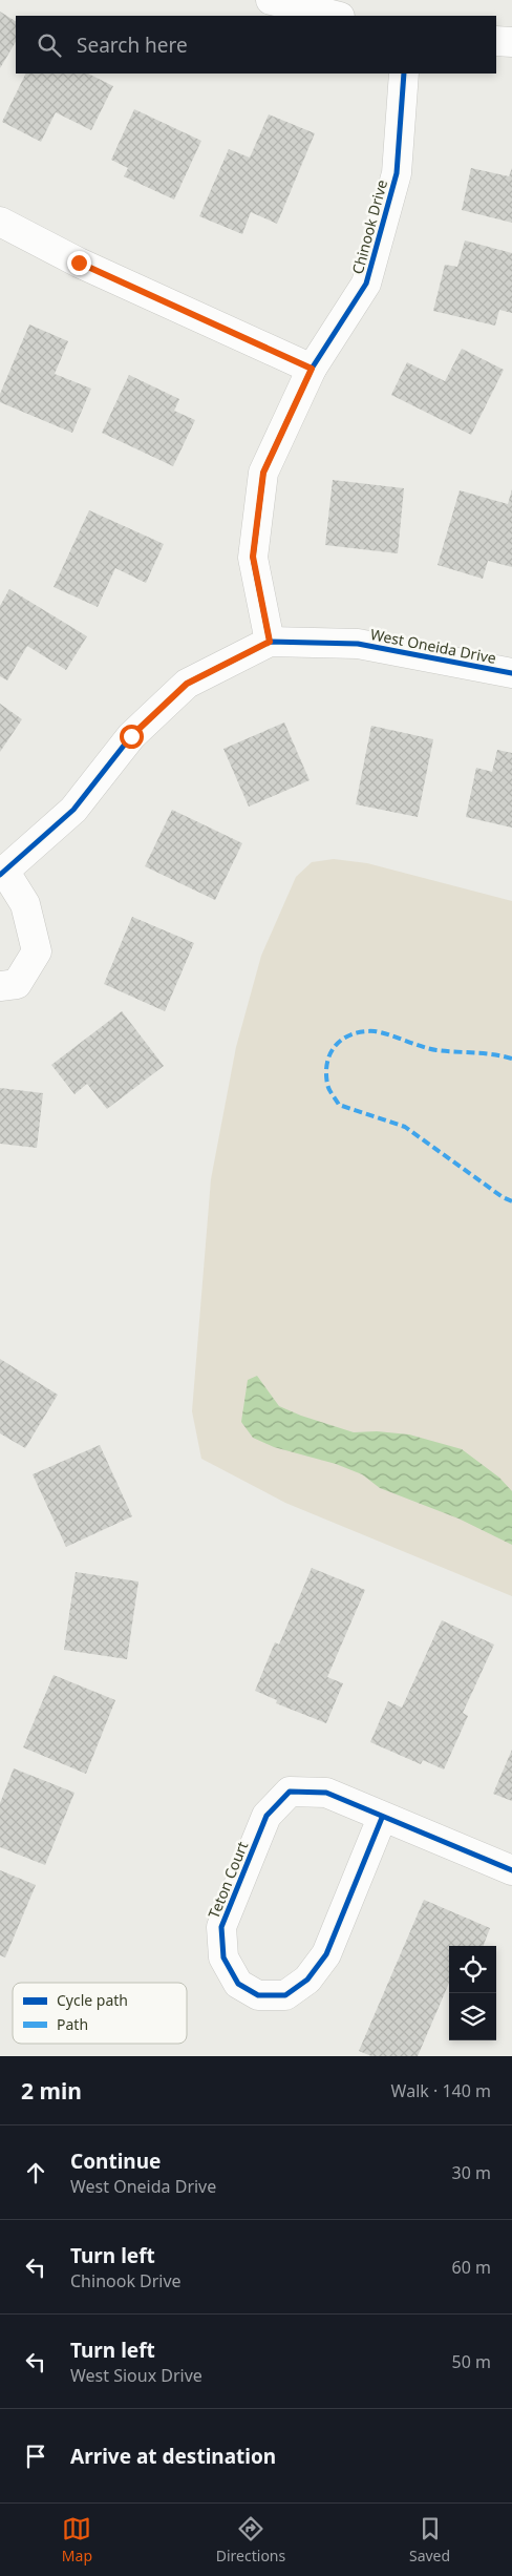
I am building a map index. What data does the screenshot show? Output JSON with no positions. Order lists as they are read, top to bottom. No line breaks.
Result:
{"streets":{"street":["Chinook Drive","West Oneida Drive","Teton Court"]},"crossings":[["Chinook Drive","West Oneida Drive"]],"legend":["Cycle path","Path"],"page":{"search":"Search here","heading":["2 min","Walk · 140 m"],"list":[["Continue","West Oneida Drive","30 m"],["Turn left","Chinook Drive","60 m"],["Turn left","West Sioux Drive","50 m"],"Arrive at destination"],"nav":["Map","Directions","Saved"]}}
